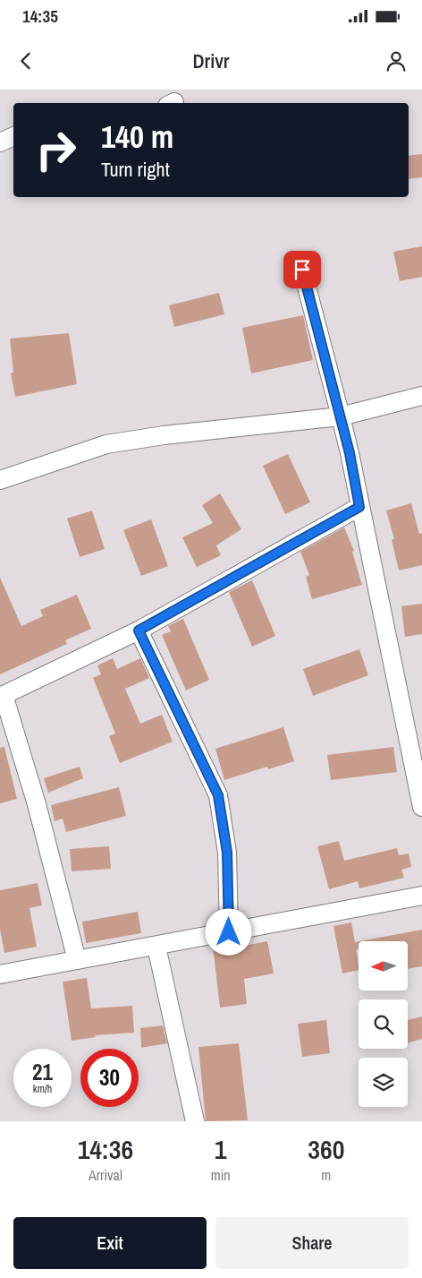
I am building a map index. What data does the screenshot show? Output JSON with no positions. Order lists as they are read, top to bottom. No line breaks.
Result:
{"north":"left","page":{"status":"14:35","header":"Drivr","turn":["140 m","Turn right"],"speed":"21 km/h","limit":"30","eta":["14:36","Arrival","1","min","360","m"],"buttons":["Exit","Share"]}}
